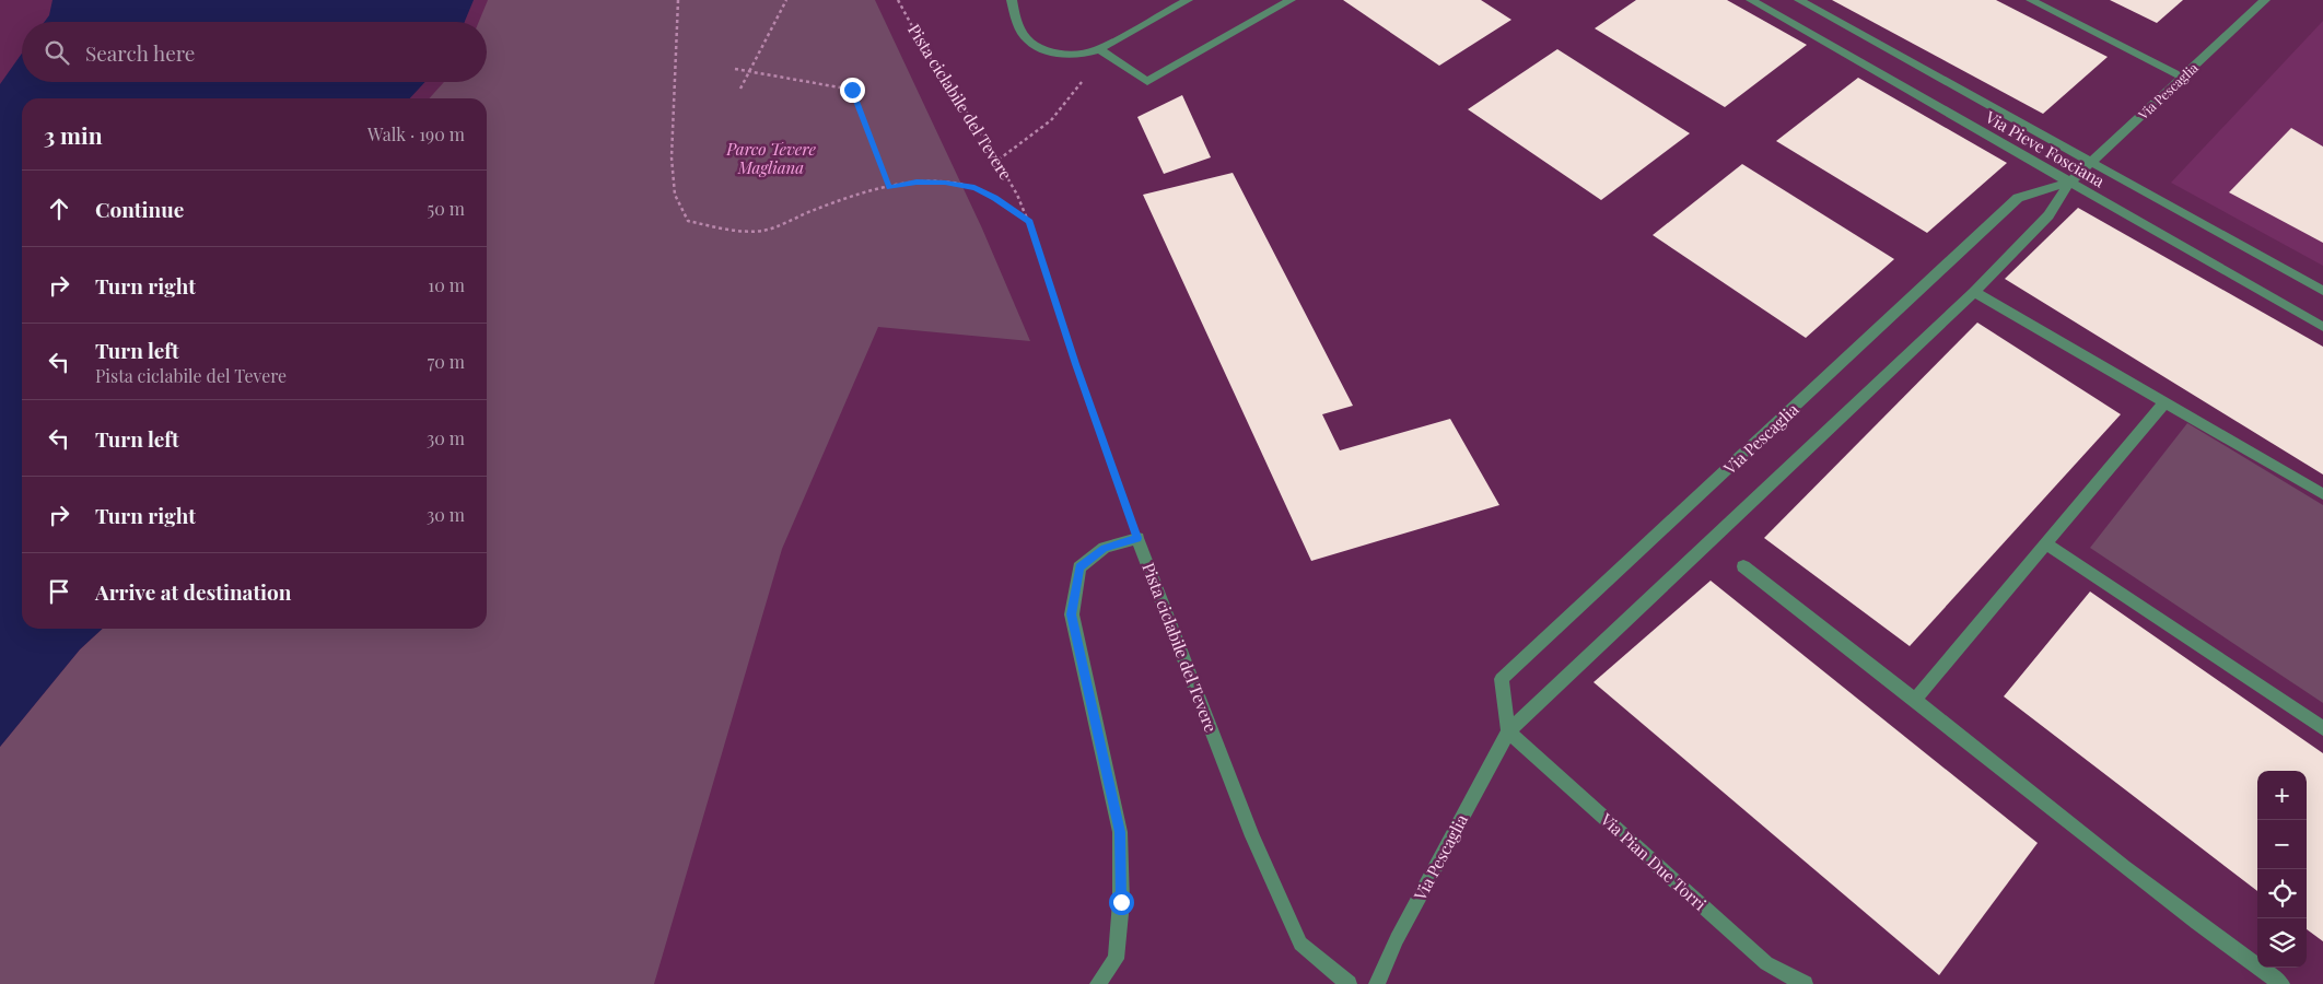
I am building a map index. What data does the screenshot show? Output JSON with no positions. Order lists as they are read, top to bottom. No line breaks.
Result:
{"streets":{"street":["Via Pescaglia","Pista ciclabile del Tevere","Via Pieve Fosciana","Via Pian Due Torri"]},"crossings":[["Via Pescaglia","Via Pieve Fosciana"],["Via Pescaglia","Via Pian Due Torri"]],"parks":["Parco Tevere Magliana"],"page":{"search":"Search here","heading":["3 min","Walk · 190 m"],"list":[["Continue","50 m"],["Turn right","10 m"],["Turn left","Pista ciclabile del Tevere","70 m"],["Turn left","30 m"],["Turn right","30 m"],"Arrive at destination"],"map_buttons":["+","−"]}}
